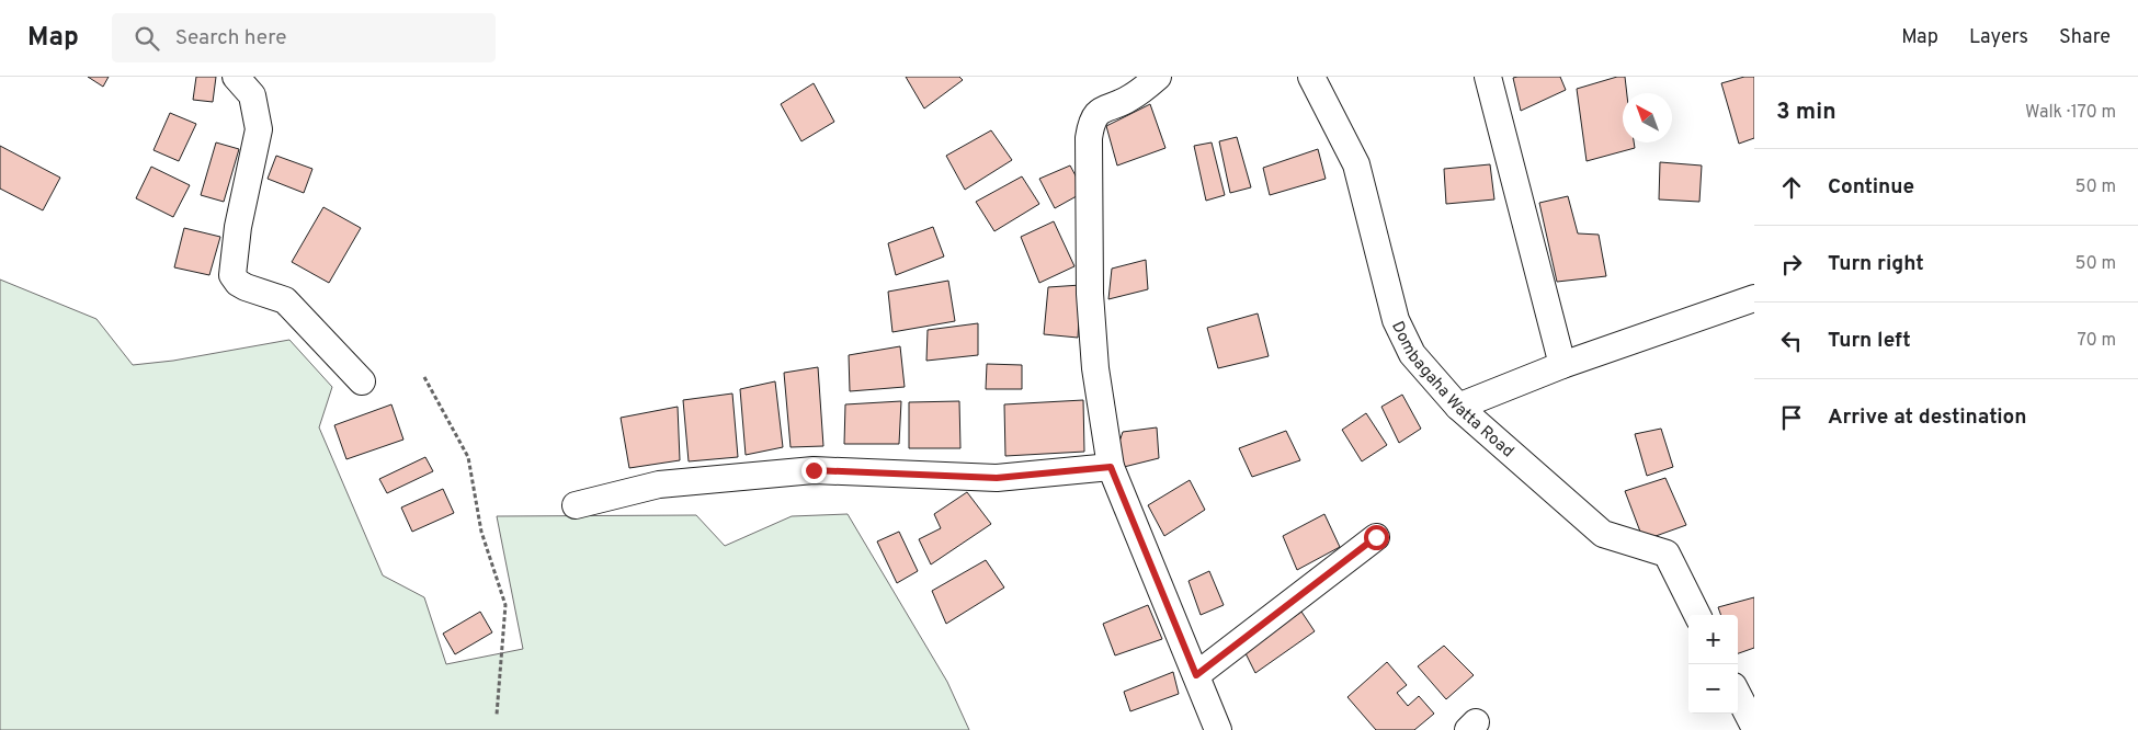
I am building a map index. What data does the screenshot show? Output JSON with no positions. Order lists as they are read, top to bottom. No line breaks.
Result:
{"streets":{"street":["Dombagaha Watta Road"]},"north":"top left","page":{"header":"Map","search":"Search here","nav":["Map","Layers","Share"],"heading":["3 min","Walk · 170 m"],"list":[["Continue","50 m"],["Turn right","50 m"],["Turn left","70 m"],"Arrive at destination"],"map_buttons":["+","−"]}}
